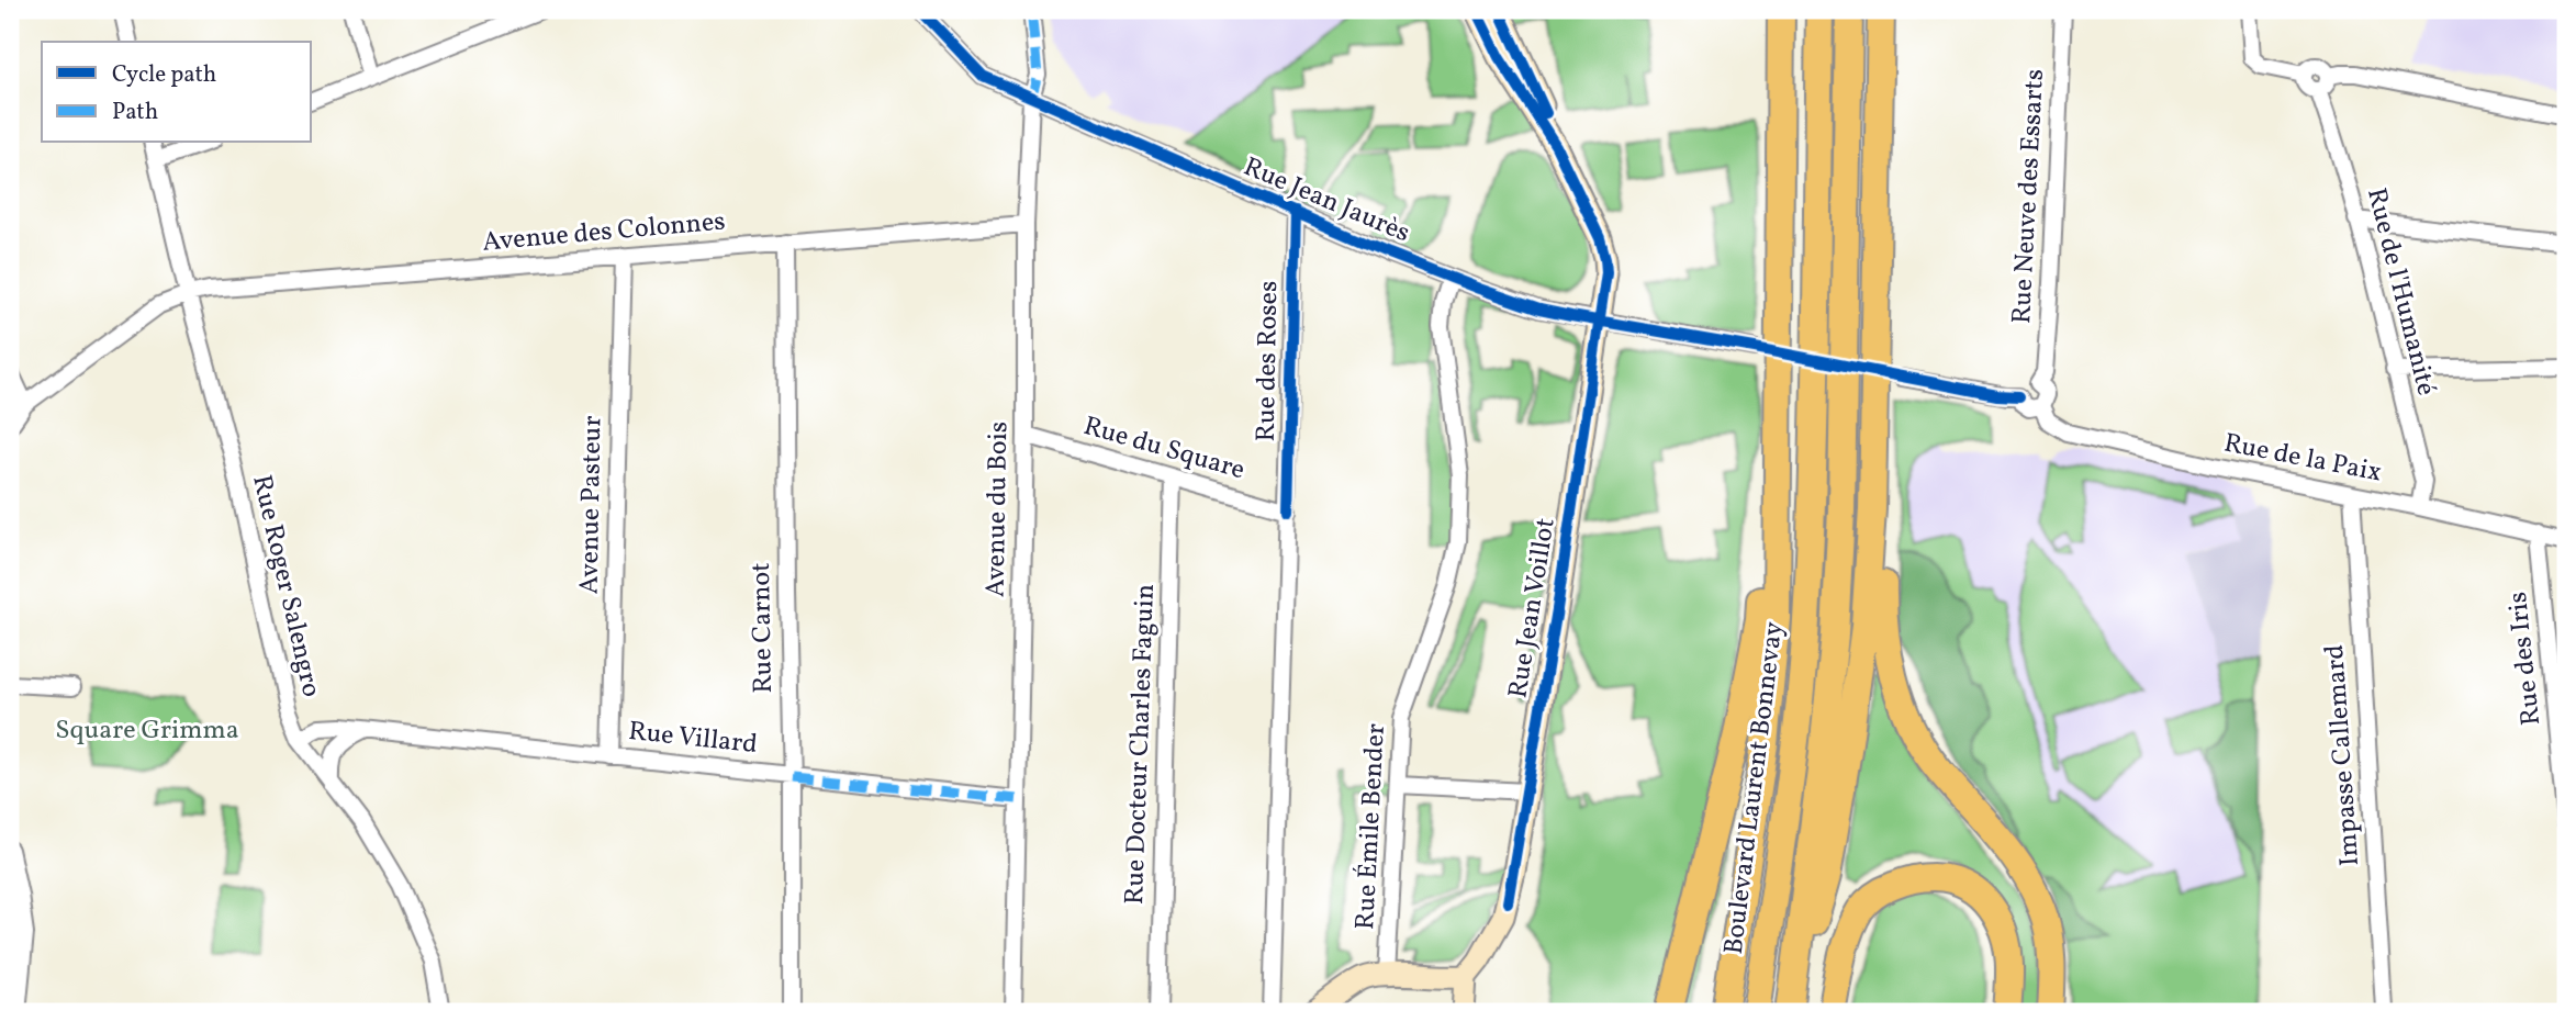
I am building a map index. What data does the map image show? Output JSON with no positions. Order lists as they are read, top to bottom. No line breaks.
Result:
{"streets":{"highway":["Boulevard Laurent Bonnevay"],"street":["Rue Neuve des Essarts","Rue Jean Jaurès","Avenue des Colonnes","Rue de l'Humanité","Rue des Roses","Rue du Square","Rue de la Paix","Avenue Pasteur","Avenue du Bois","Rue Roger Salengro","Rue Jean Voillot","Rue Carnot","Rue des Iris","Rue Villard","Rue Docteur Charles Faguin","Impasse Callemard","Rue Émile Bender"]},"crossings":[["Rue Neuve des Essarts","Rue de la Paix"],["Rue Jean Jaurès","Rue des Roses"],["Rue Jean Jaurès","Avenue du Bois"],["Rue Jean Jaurès","Rue Jean Voillot"],["Rue Jean Jaurès","Rue Émile Bender"],["Avenue des Colonnes","Avenue Pasteur"],["Avenue des Colonnes","Avenue du Bois"],["Avenue des Colonnes","Rue Roger Salengro"],["Avenue des Colonnes","Rue Carnot"],["Rue de l'Humanité","Rue de la Paix"],["Rue des Roses","Rue du Square"],["Rue du Square","Avenue du Bois"],["Rue du Square","Rue Docteur Charles Faguin"],["Rue de la Paix","Rue des Iris"],["Rue de la Paix","Impasse Callemard"],["Avenue Pasteur","Rue Villard"],["Avenue du Bois","Rue Villard"],["Rue Roger Salengro","Rue Villard"],["Rue Carnot","Rue Villard"]],"parks":["Square Grimma"],"legend":["Cycle path","Path"]}
